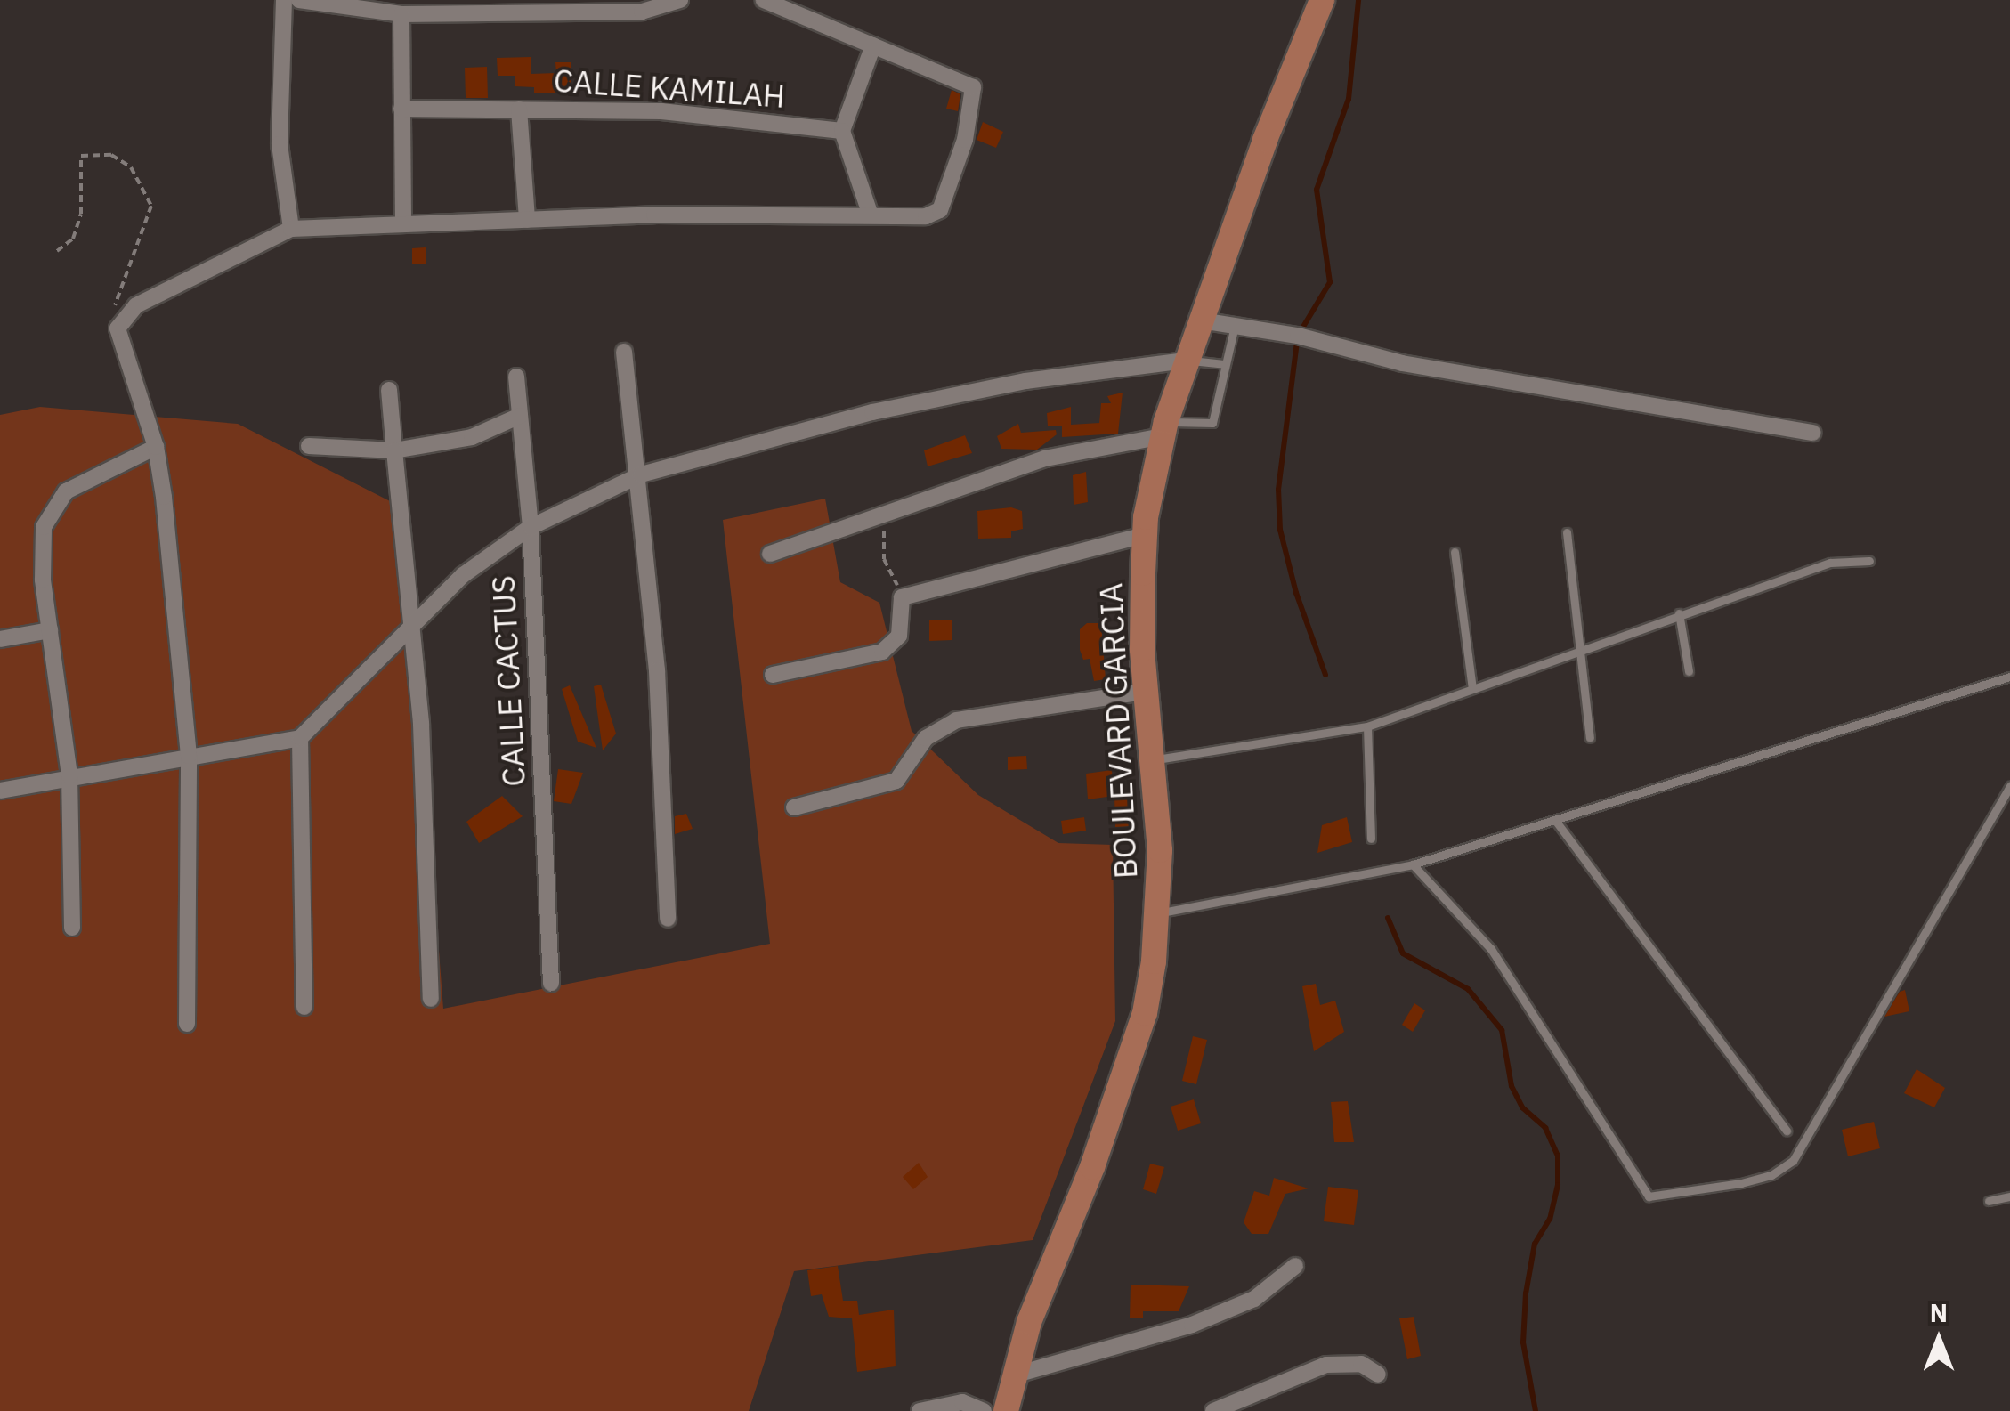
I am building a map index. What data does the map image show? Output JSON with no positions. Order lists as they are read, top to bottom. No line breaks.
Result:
{"streets":{"main road":["BOULEVARD GARCIA"],"street":["CALLE KAMILAH","CALLE CACTUS"]},"north":"top"}
